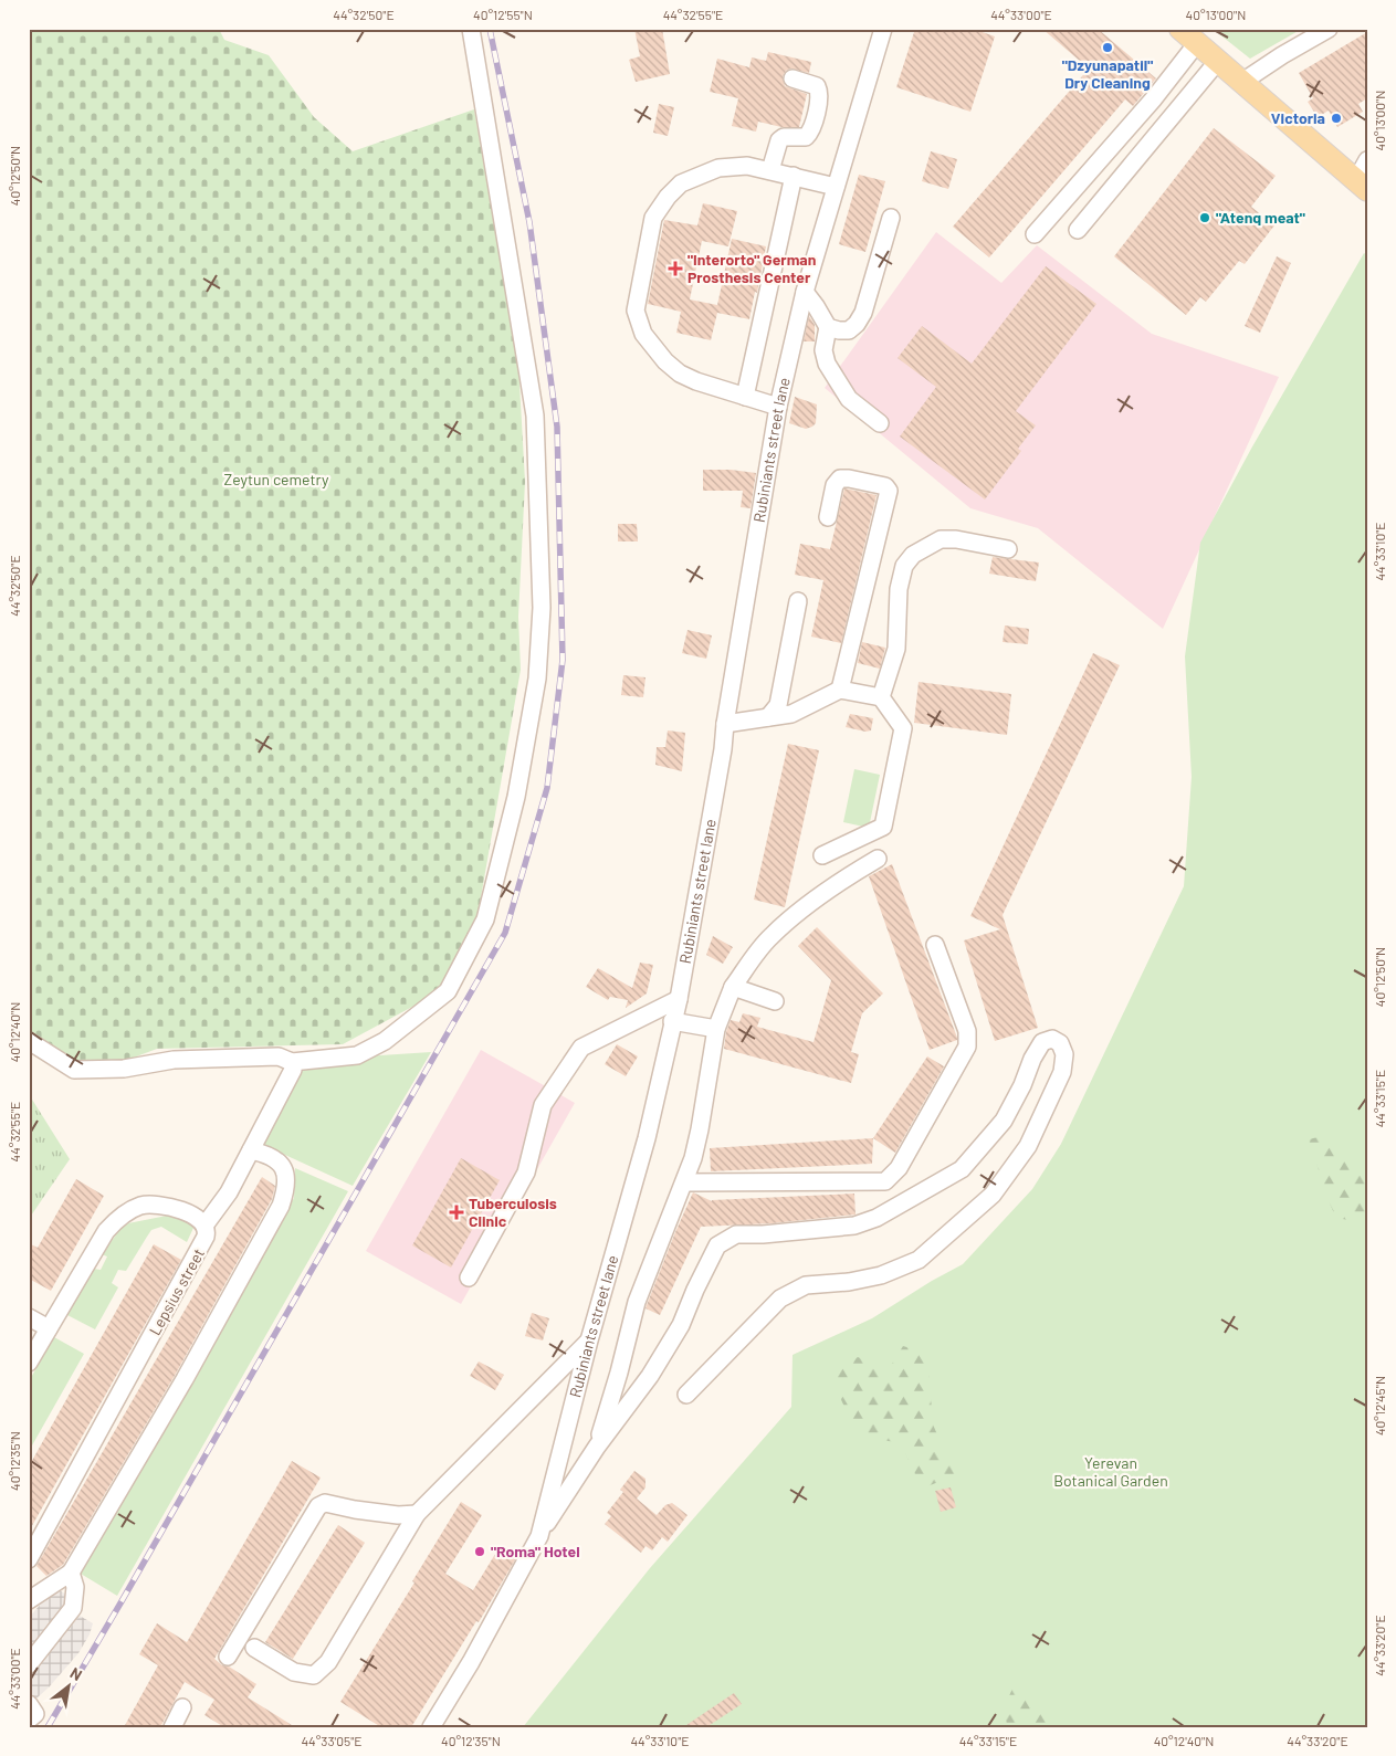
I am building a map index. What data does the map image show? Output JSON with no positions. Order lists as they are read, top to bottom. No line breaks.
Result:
{"streets":{"street":["Rubiniants street lane","Lepsius street"]},"parks":["Zeytun cemetry","Yerevan Botanical Garden"],"places":{"other":["\"Dzyunapatil\" Dry Cleaning","Victoria","\"Atenq meat\"","\"Roma\" Hotel"],"health":["\"Interorto\" German Prosthesis Center","Tuberculosis Clinic"]},"north":"top right","coordinates":["44°32'50\"E","40°12'55\"N","44°32'55\"E","44°33'00\"E","40°13'00\"N","40°12'50\"N","44°33'10\"E","40°12'40\"N","44°33'15\"E","40°12'45\"N","40°12'35\"N","44°33'20\"E","44°33'05\"E"]}
